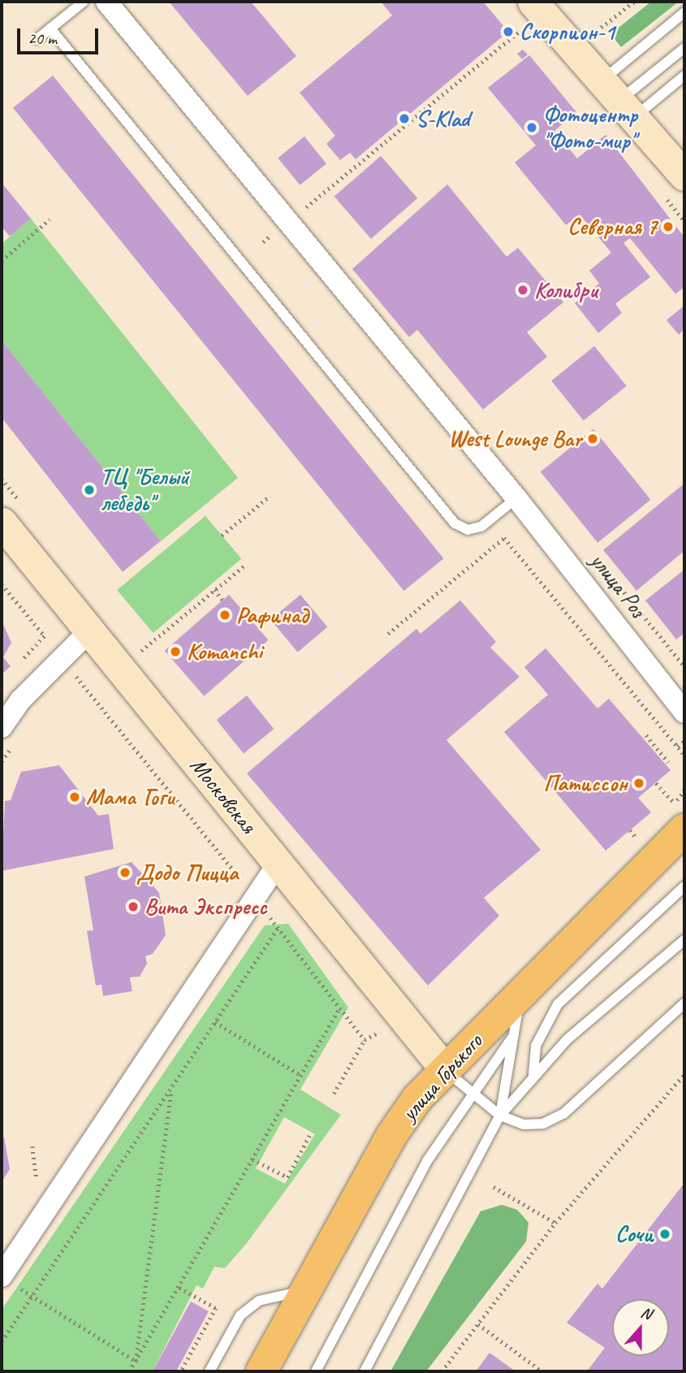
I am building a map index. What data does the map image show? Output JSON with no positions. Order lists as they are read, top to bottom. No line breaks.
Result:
{"streets":{"main road":["Московская","улица Горького"],"street":["улица Роз"]},"crossings":[["Московская","улица Горького"]],"places":["Скорпион-1","S-Klad","Фотоцентр \"Фото-мир\"","Северная 7","Колибри","West Lounge Bar","ТЦ \"Белый лебедь\"","Рафинад","Komanchi","Патиссон","Мама Гоги","Додо Пицца","Вита Экспресс","Сочи"],"scale_bar":"20 m","north":"top"}
